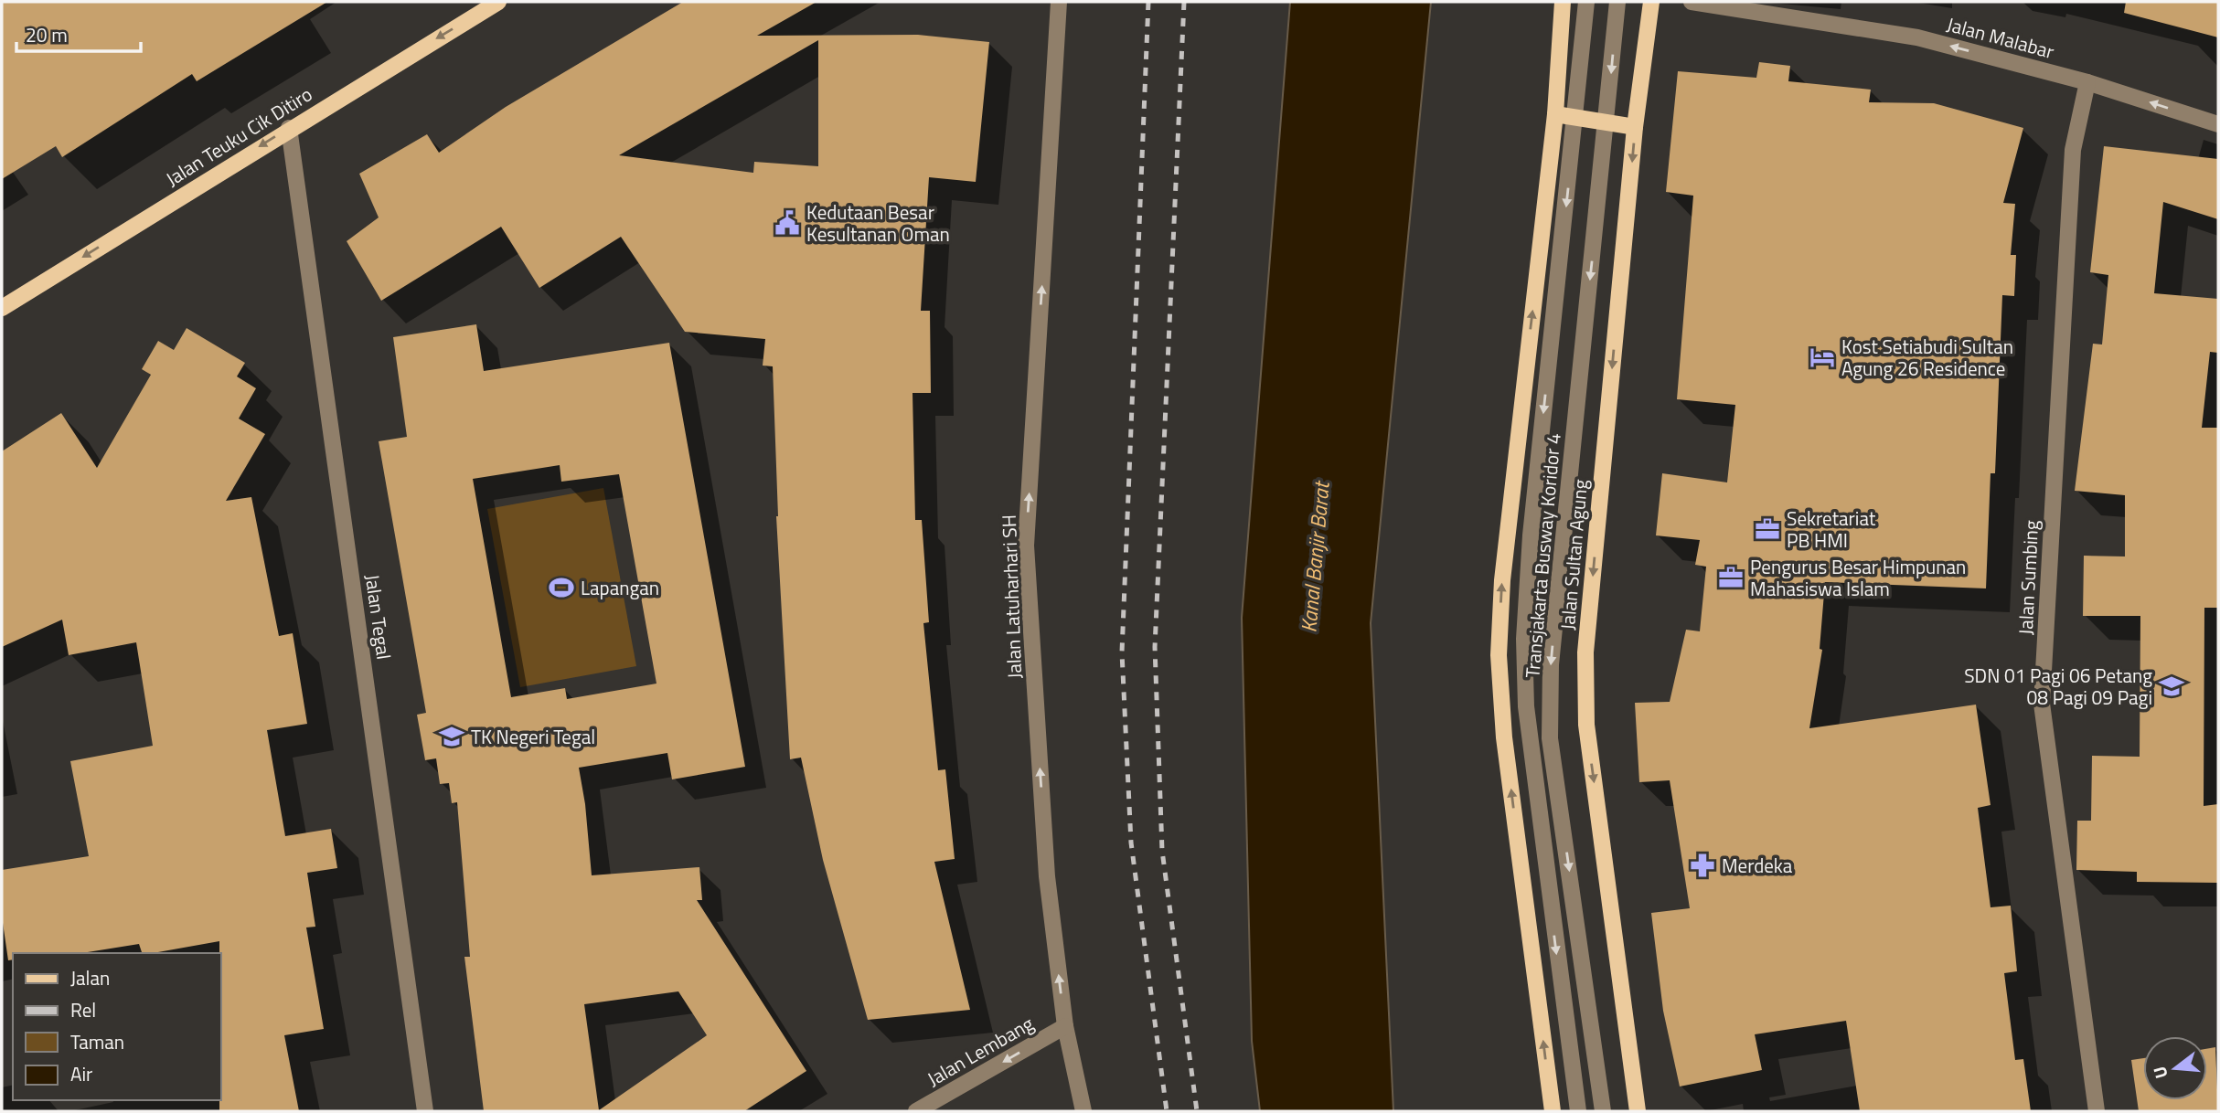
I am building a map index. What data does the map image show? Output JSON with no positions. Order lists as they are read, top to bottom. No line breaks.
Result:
{"streets":{"main road":["Jalan Teuku Cik Ditiro","Jalan Sultan Agung"],"street":["Jalan Malabar","Transjakarta Busway Koridor 4","Jalan Sumbing","Jalan Latuharhari SH","Jalan Tegal","Jalan Lembang"]},"crossings":[["Jalan Malabar","Jalan Sumbing"],["Jalan Teuku Cik Ditiro","Jalan Tegal"],["Jalan Latuharhari SH","Jalan Lembang"]],"one_way":["Jalan Malabar","Jalan Teuku Cik Ditiro","Transjakarta Busway Koridor 4","Jalan Latuharhari SH","Jalan Lembang"],"water":["Kanal Banjir Barat"],"places":{"public building":["Kedutaan Besar Kesultanan Oman"],"hotel":["Kost Setiabudi Sultan Agung 26 Residence"],"office":["Sekretariat PB HMI","Pengurus Besar Himpunan Mahasiswa Islam"],"sports":["Lapangan"],"school or university":["SDN 01 Pagi 06 Petang 08 Pagi 09 Pagi","TK Negeri Tegal"],"pharmacy":["Merdeka"]},"legend":["Jalan","Rel","Taman","Air"],"scale_bar":"20 m","north":"left"}
